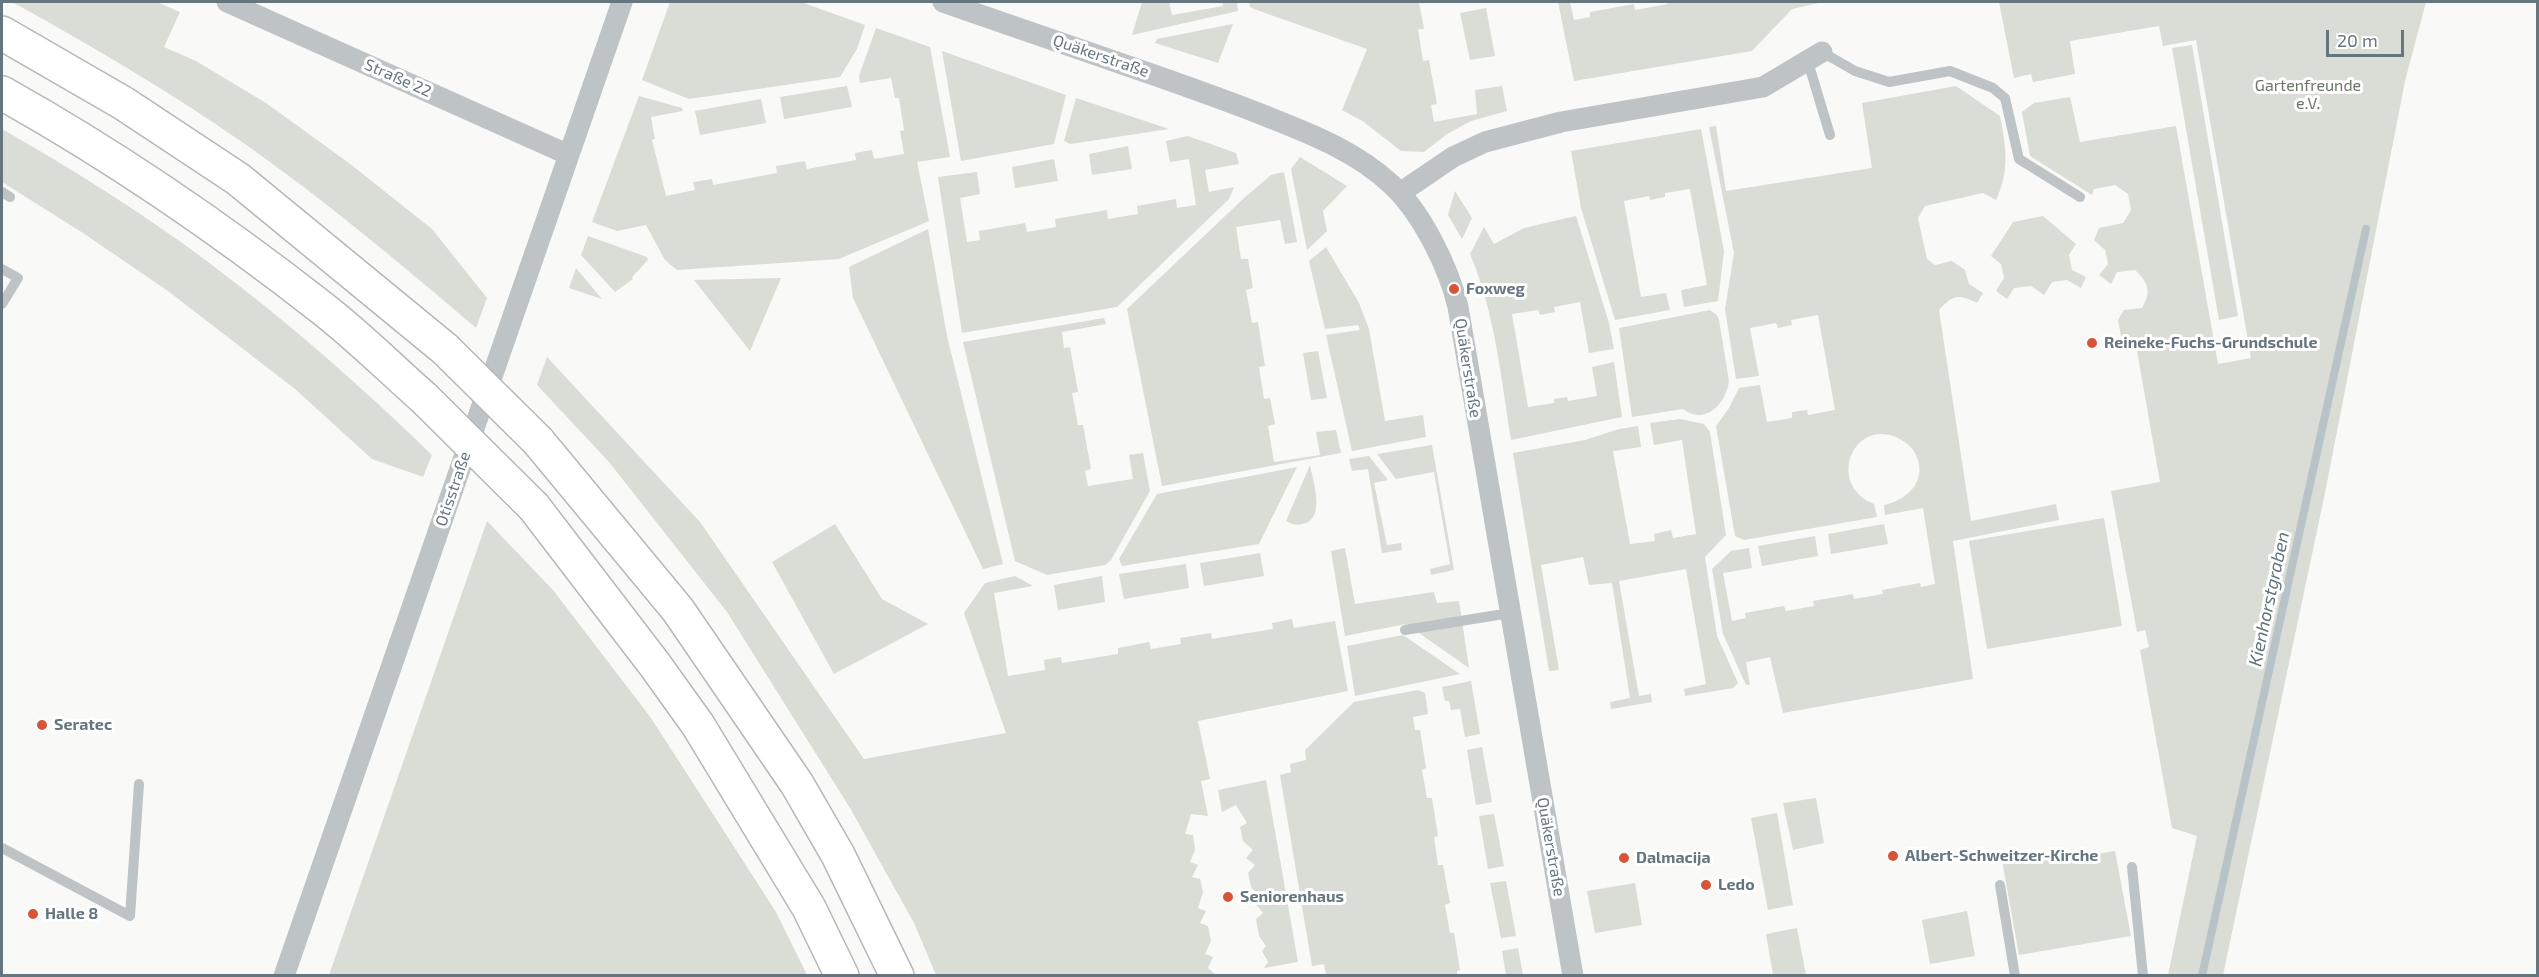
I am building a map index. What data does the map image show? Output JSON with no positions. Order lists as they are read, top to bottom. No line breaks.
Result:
{"streets":{"street":["Quäkerstraße","Straße 22","Otisstraße"]},"crossings":[["Straße 22","Otisstraße"]],"water":["Kienhorstgraben"],"parks":["Gartenfreunde e.V."],"places":["Foxweg","Reineke-Fuchs-Grundschule","Seratec","Albert-Schweitzer-Kirche","Dalmacija","Ledo","Seniorenhaus","Halle 8"],"scale_bar":"20 m"}
